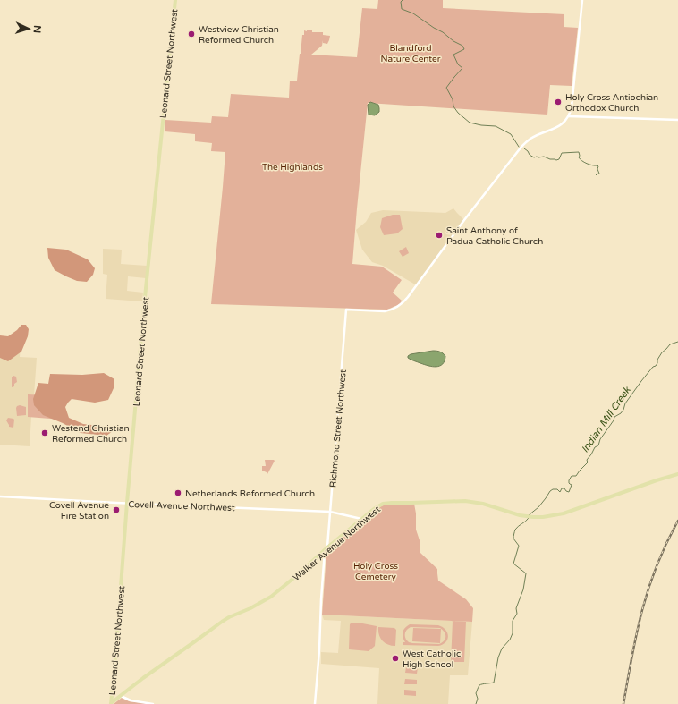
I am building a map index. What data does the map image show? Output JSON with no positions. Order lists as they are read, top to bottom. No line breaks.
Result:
{"streets":{"main road":["Leonard Street Northwest","Walker Avenue Northwest"],"street":["Richmond Street Northwest","Covell Avenue Northwest"]},"crossings":[["Leonard Street Northwest","Covell Avenue Northwest"],["Leonard Street Northwest","Walker Avenue Northwest"],["Richmond Street Northwest","Covell Avenue Northwest"],["Richmond Street Northwest","Walker Avenue Northwest"],["Covell Avenue Northwest","Walker Avenue Northwest"]],"water":["Indian Mill Creek"],"parks":["Blandford Nature Center","The Highlands","Holy Cross Cemetery"],"places":["Westview Christian Reformed Church","Holy Cross Antiochian Orthodox Church","Saint Anthony of Padua Catholic Church","Westend Christian Reformed Church","Netherlands Reformed Church","Covell Avenue Fire Station","West Catholic High School"],"north":"right"}
